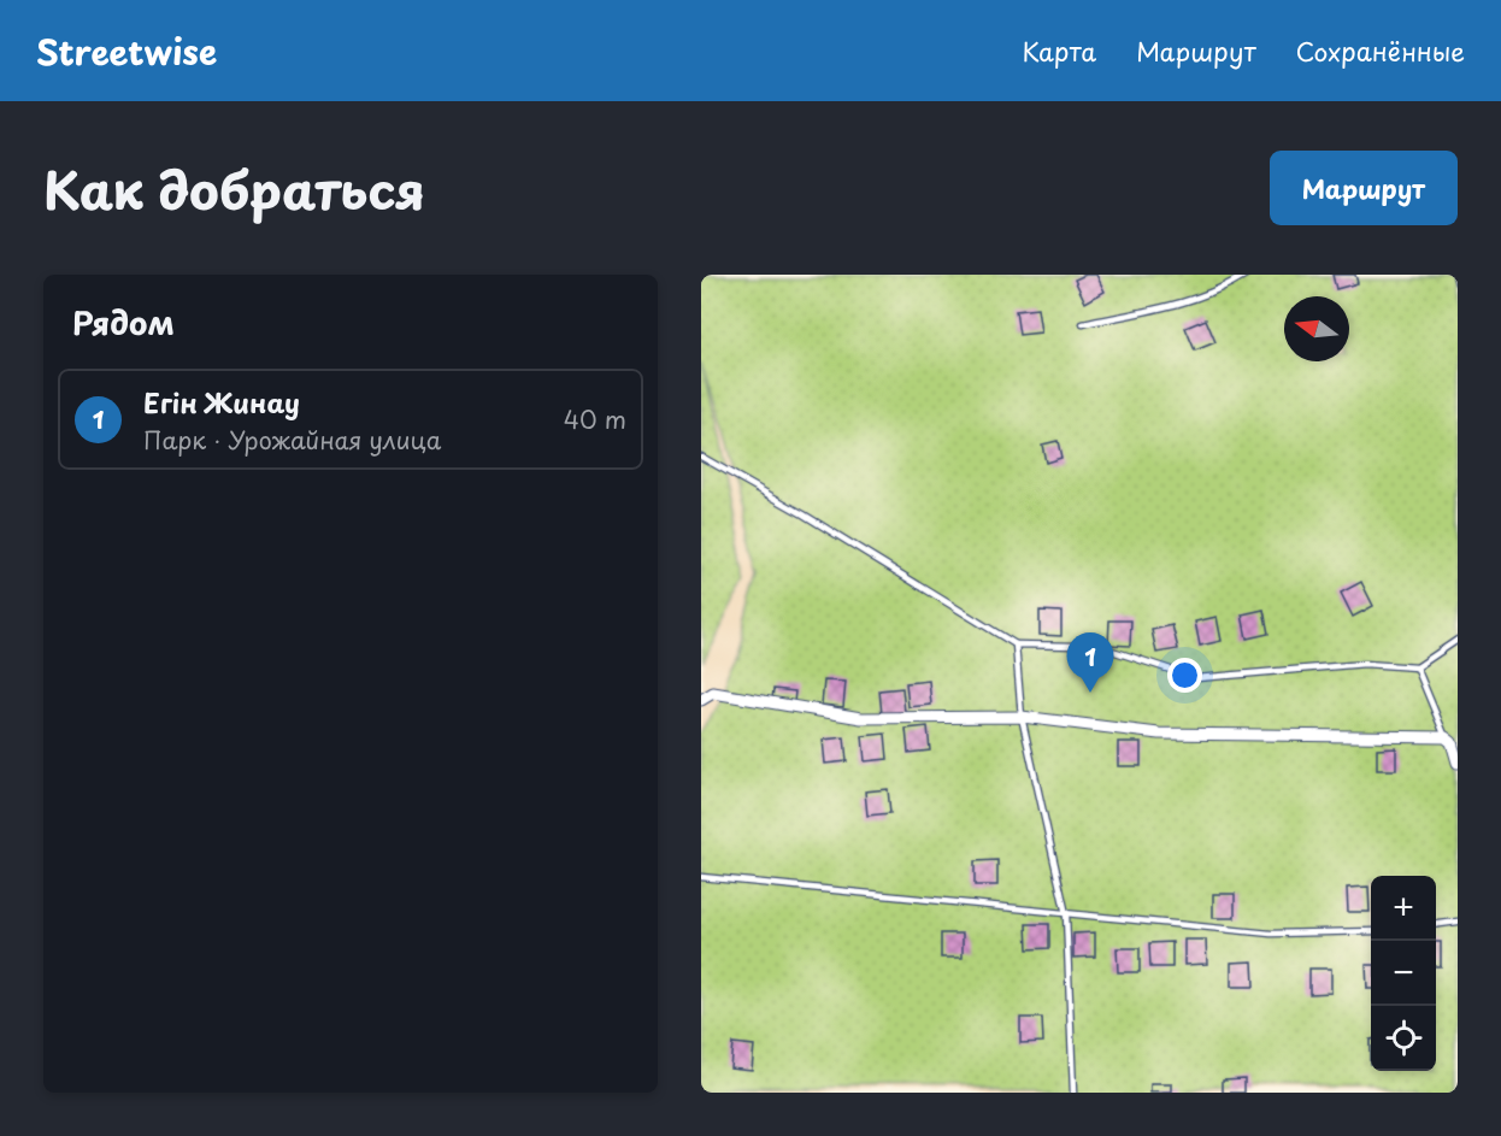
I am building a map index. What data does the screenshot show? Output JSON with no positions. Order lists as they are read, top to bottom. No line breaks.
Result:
{"north":"left","page":{"header":"Streetwise","nav":["Карта","Маршрут","Сохранённые"],"title":"Как добраться","buttons":"Маршрут","heading":"Рядом","list":[{"mark":"1","name":"Егін Жинау","note":"Парк · Урожайная улица","value":"40 m"}],"pins":"1","map_buttons":["+","−"]}}
